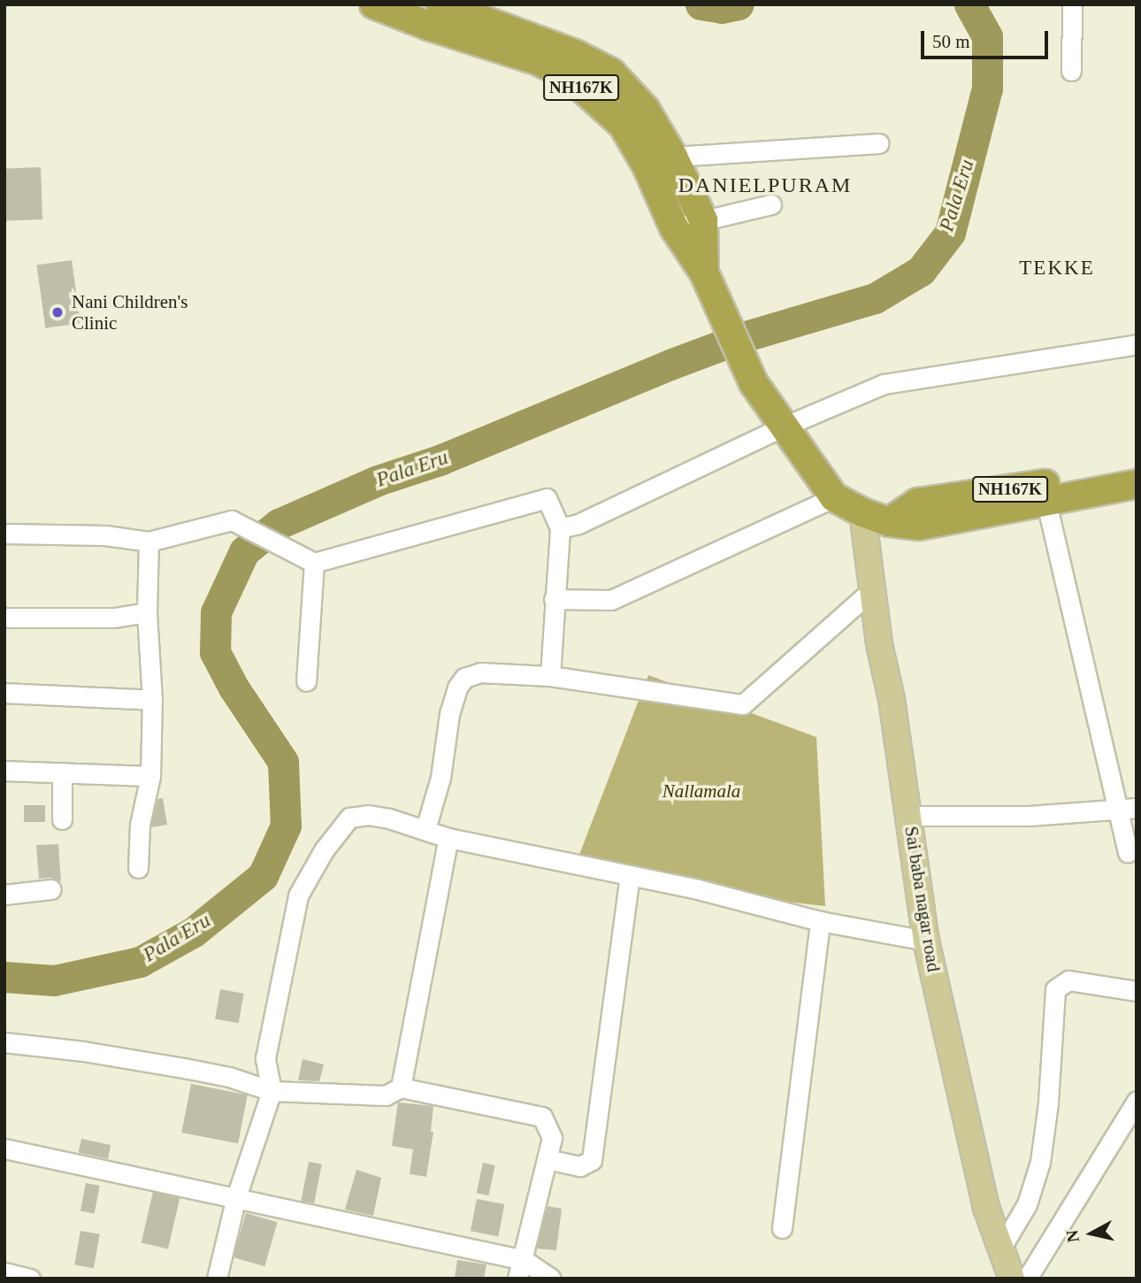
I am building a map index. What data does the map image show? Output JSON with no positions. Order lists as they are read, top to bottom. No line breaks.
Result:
{"streets":{"highway":["NH167K"],"main road":["Sai baba nagar road"]},"crossings":[["NH167K","Sai baba nagar road"]],"districts":["DANIELPURAM","TEKKE"],"water":["Pala Eru"],"parks":["Nallamala"],"places":["Nani Children's Clinic"],"scale_bar":"50 m","north":"left"}
